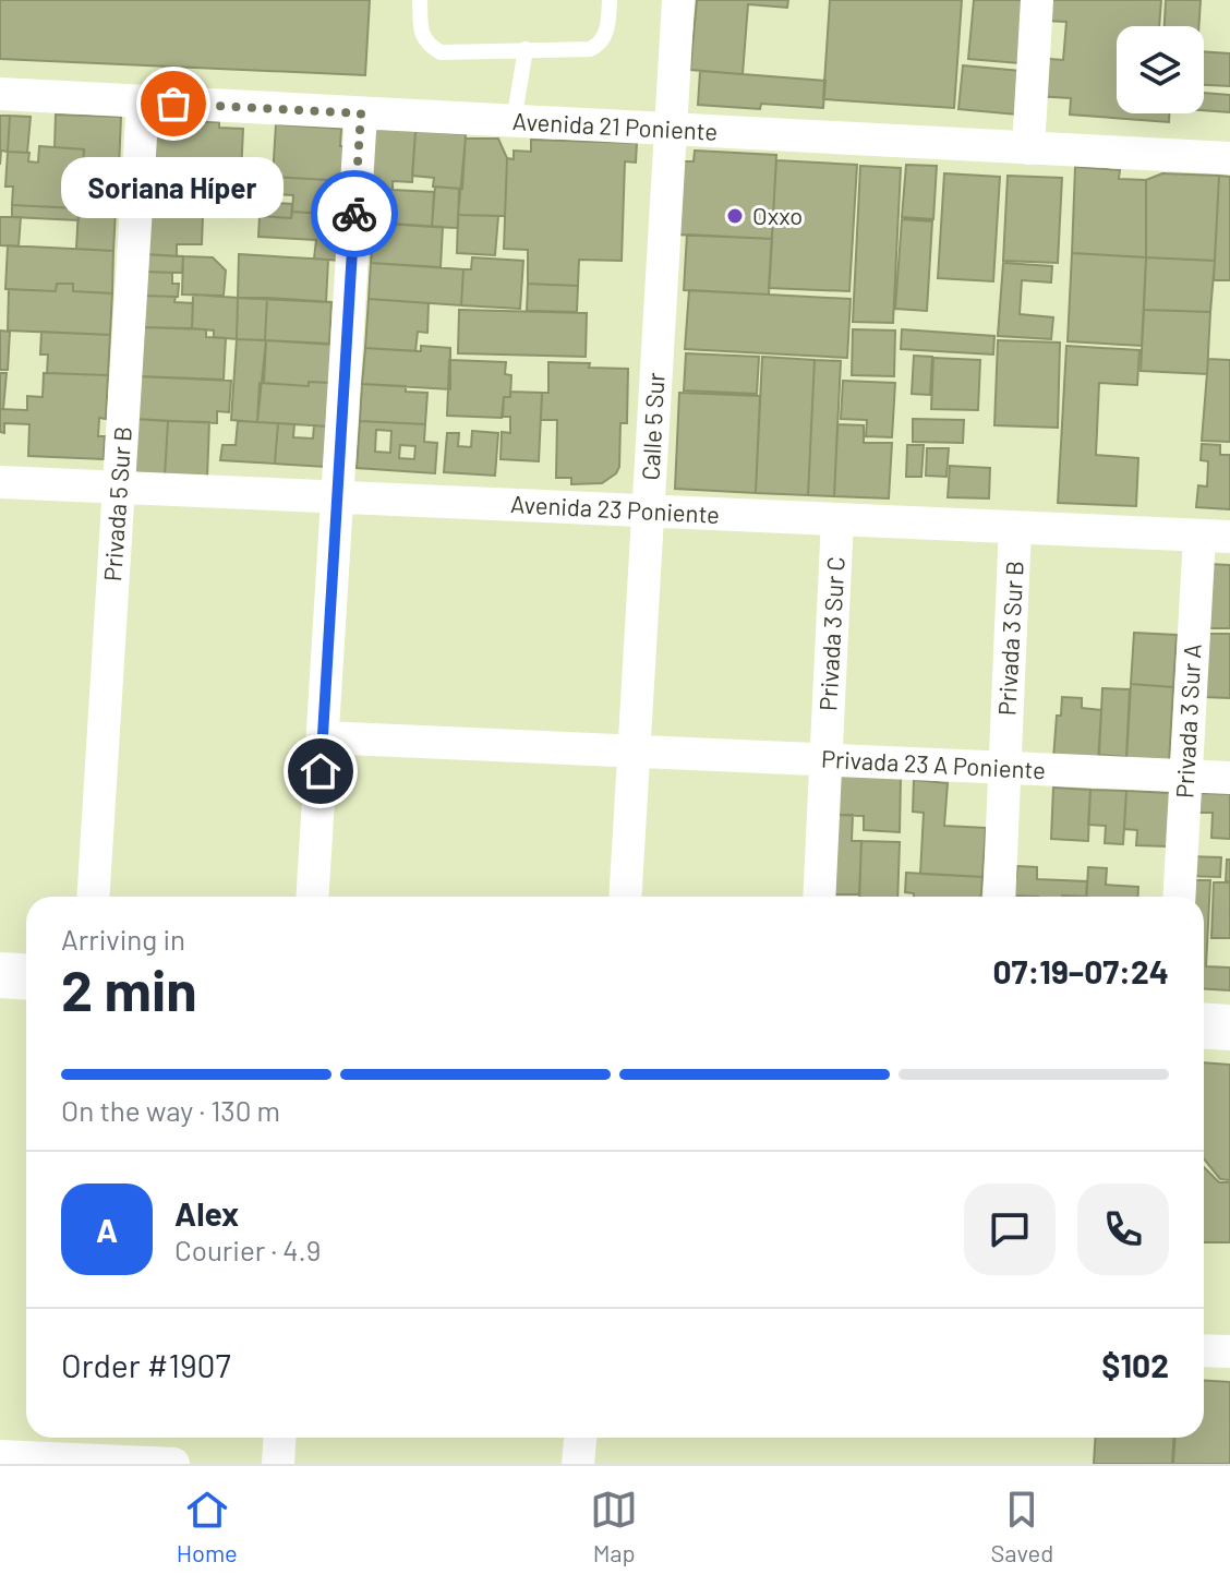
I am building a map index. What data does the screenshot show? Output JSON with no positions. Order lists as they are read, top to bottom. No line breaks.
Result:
{"streets":{"street":["Avenida 21 Poniente","Calle 5 Sur","Privada 5 Sur B","Avenida 23 Poniente","Privada 3 Sur C","Privada 3 Sur B","Privada 3 Sur A","Privada 23 A Poniente"]},"crossings":[["Avenida 21 Poniente","Calle 5 Sur"],["Avenida 21 Poniente","Privada 5 Sur B"],["Calle 5 Sur","Avenida 23 Poniente"],["Calle 5 Sur","Privada 23 A Poniente"],["Privada 5 Sur B","Avenida 23 Poniente"],["Avenida 23 Poniente","Privada 3 Sur C"],["Avenida 23 Poniente","Privada 3 Sur B"],["Avenida 23 Poniente","Privada 3 Sur A"],["Privada 3 Sur C","Privada 23 A Poniente"],["Privada 3 Sur B","Privada 23 A Poniente"],["Privada 3 Sur A","Privada 23 A Poniente"]],"places":["Soriana Híper","Oxxo"],"page":{"bubble":"Soriana Híper","heading":["2 min","Arriving in","07:19–07:24"],"panel":["Alex","Courier · 4.9","Order #1907","$102"],"bar":"On the way · 130 m","round":"A","tabs":["Home","Map","Saved"]}}
